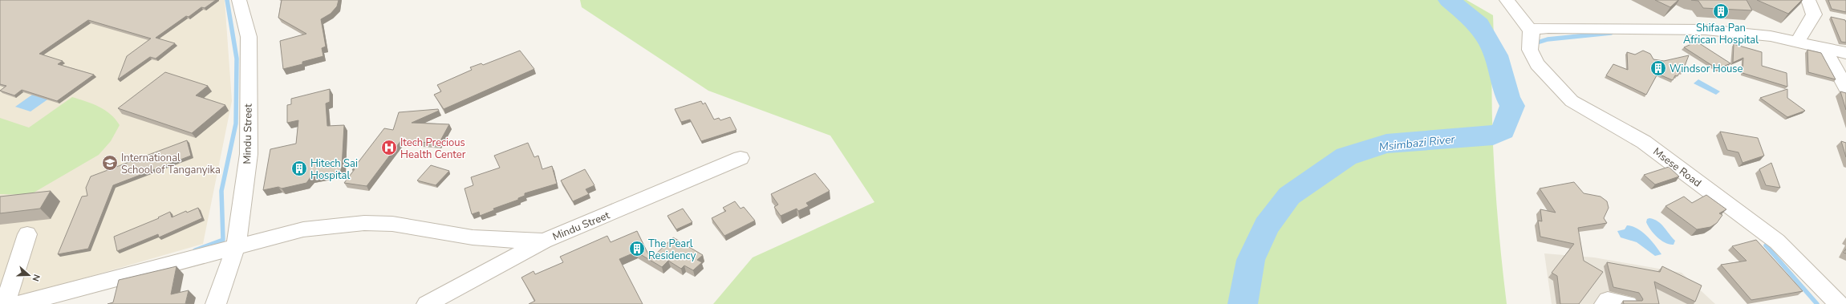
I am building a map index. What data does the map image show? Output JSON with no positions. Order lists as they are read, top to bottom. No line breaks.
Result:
{"streets":{"street":["Mindu Street","Msese Road"]},"water":["Msimbazi River"],"places":{"building":["Shifaa Pan African Hospital","Windsor House","Hitech Sai Hospital","The Pearl Residency"],"hospital":["Itech Precious Health Center"],"school or university":["International School of Tanganyika"]},"north":"right"}
